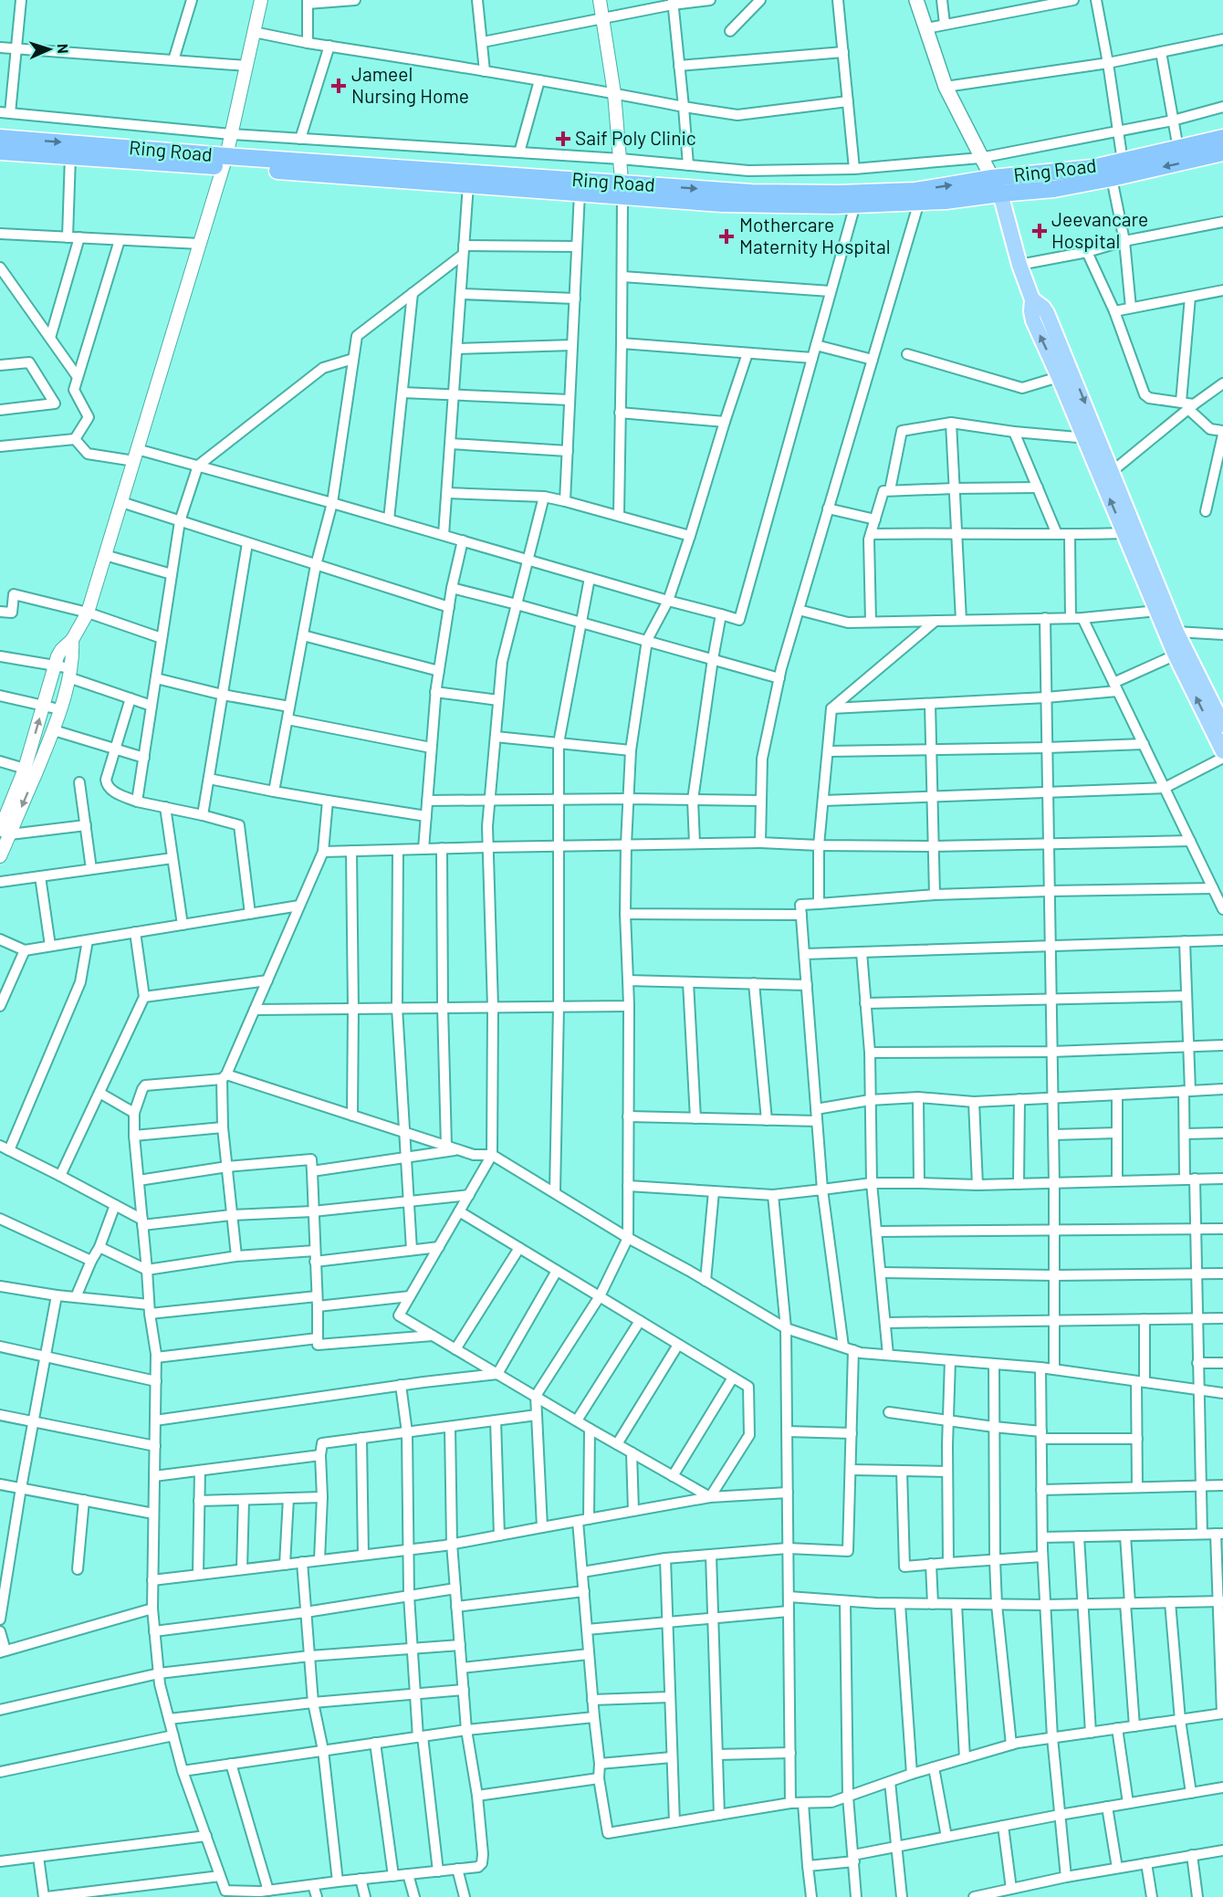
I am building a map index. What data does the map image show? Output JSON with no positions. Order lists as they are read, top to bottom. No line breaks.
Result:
{"streets":{"highway":["Ring Road"]},"places":{"health":["Jameel Nursing Home","Saif Poly Clinic","Jeevancare Hospital","Mothercare Maternity Hospital"]},"north":"right"}
